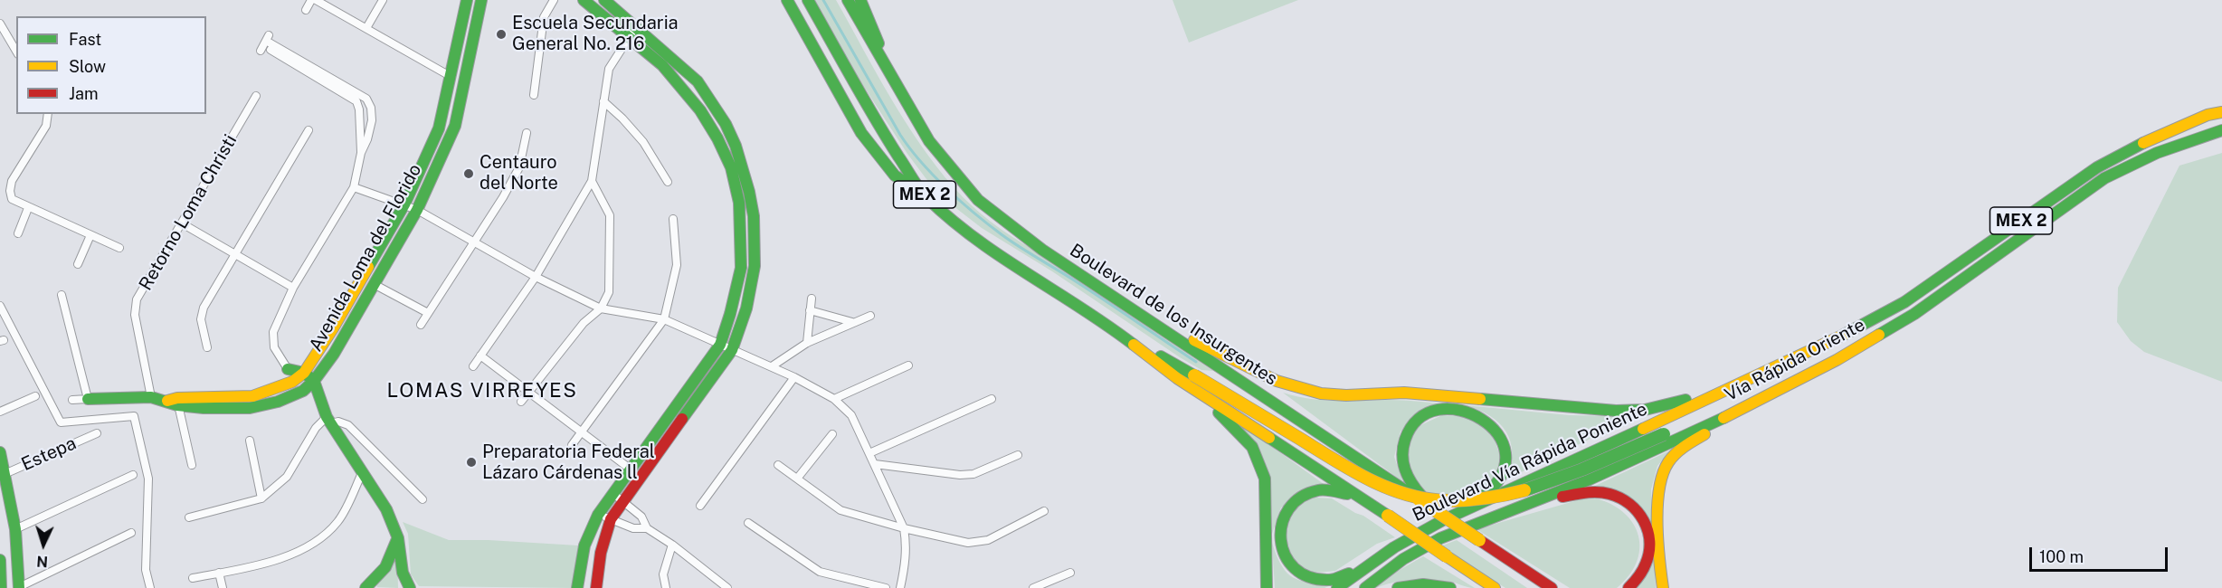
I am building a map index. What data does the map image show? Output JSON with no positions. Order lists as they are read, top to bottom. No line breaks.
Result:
{"streets":{"main road":["MEX 2","Avenida Loma del Florido","Boulevard de los Insurgentes","Vía Rápida Oriente","Boulevard Vía Rápida Poniente"],"street":["Retorno Loma Christi","Estepa"]},"crossings":[["MEX 2","Boulevard Vía Rápida Poniente"],["Retorno Loma Christi","Avenida Loma del Florido"]],"districts":["LOMAS VIRREYES"],"places":["Escuela Secundaria General No. 216","Centauro del Norte","Preparatoria Federal Lázaro Cárdenas ll"],"legend":["Fast","Slow","Jam"],"scale_bar":"100 m","north":"bottom"}
